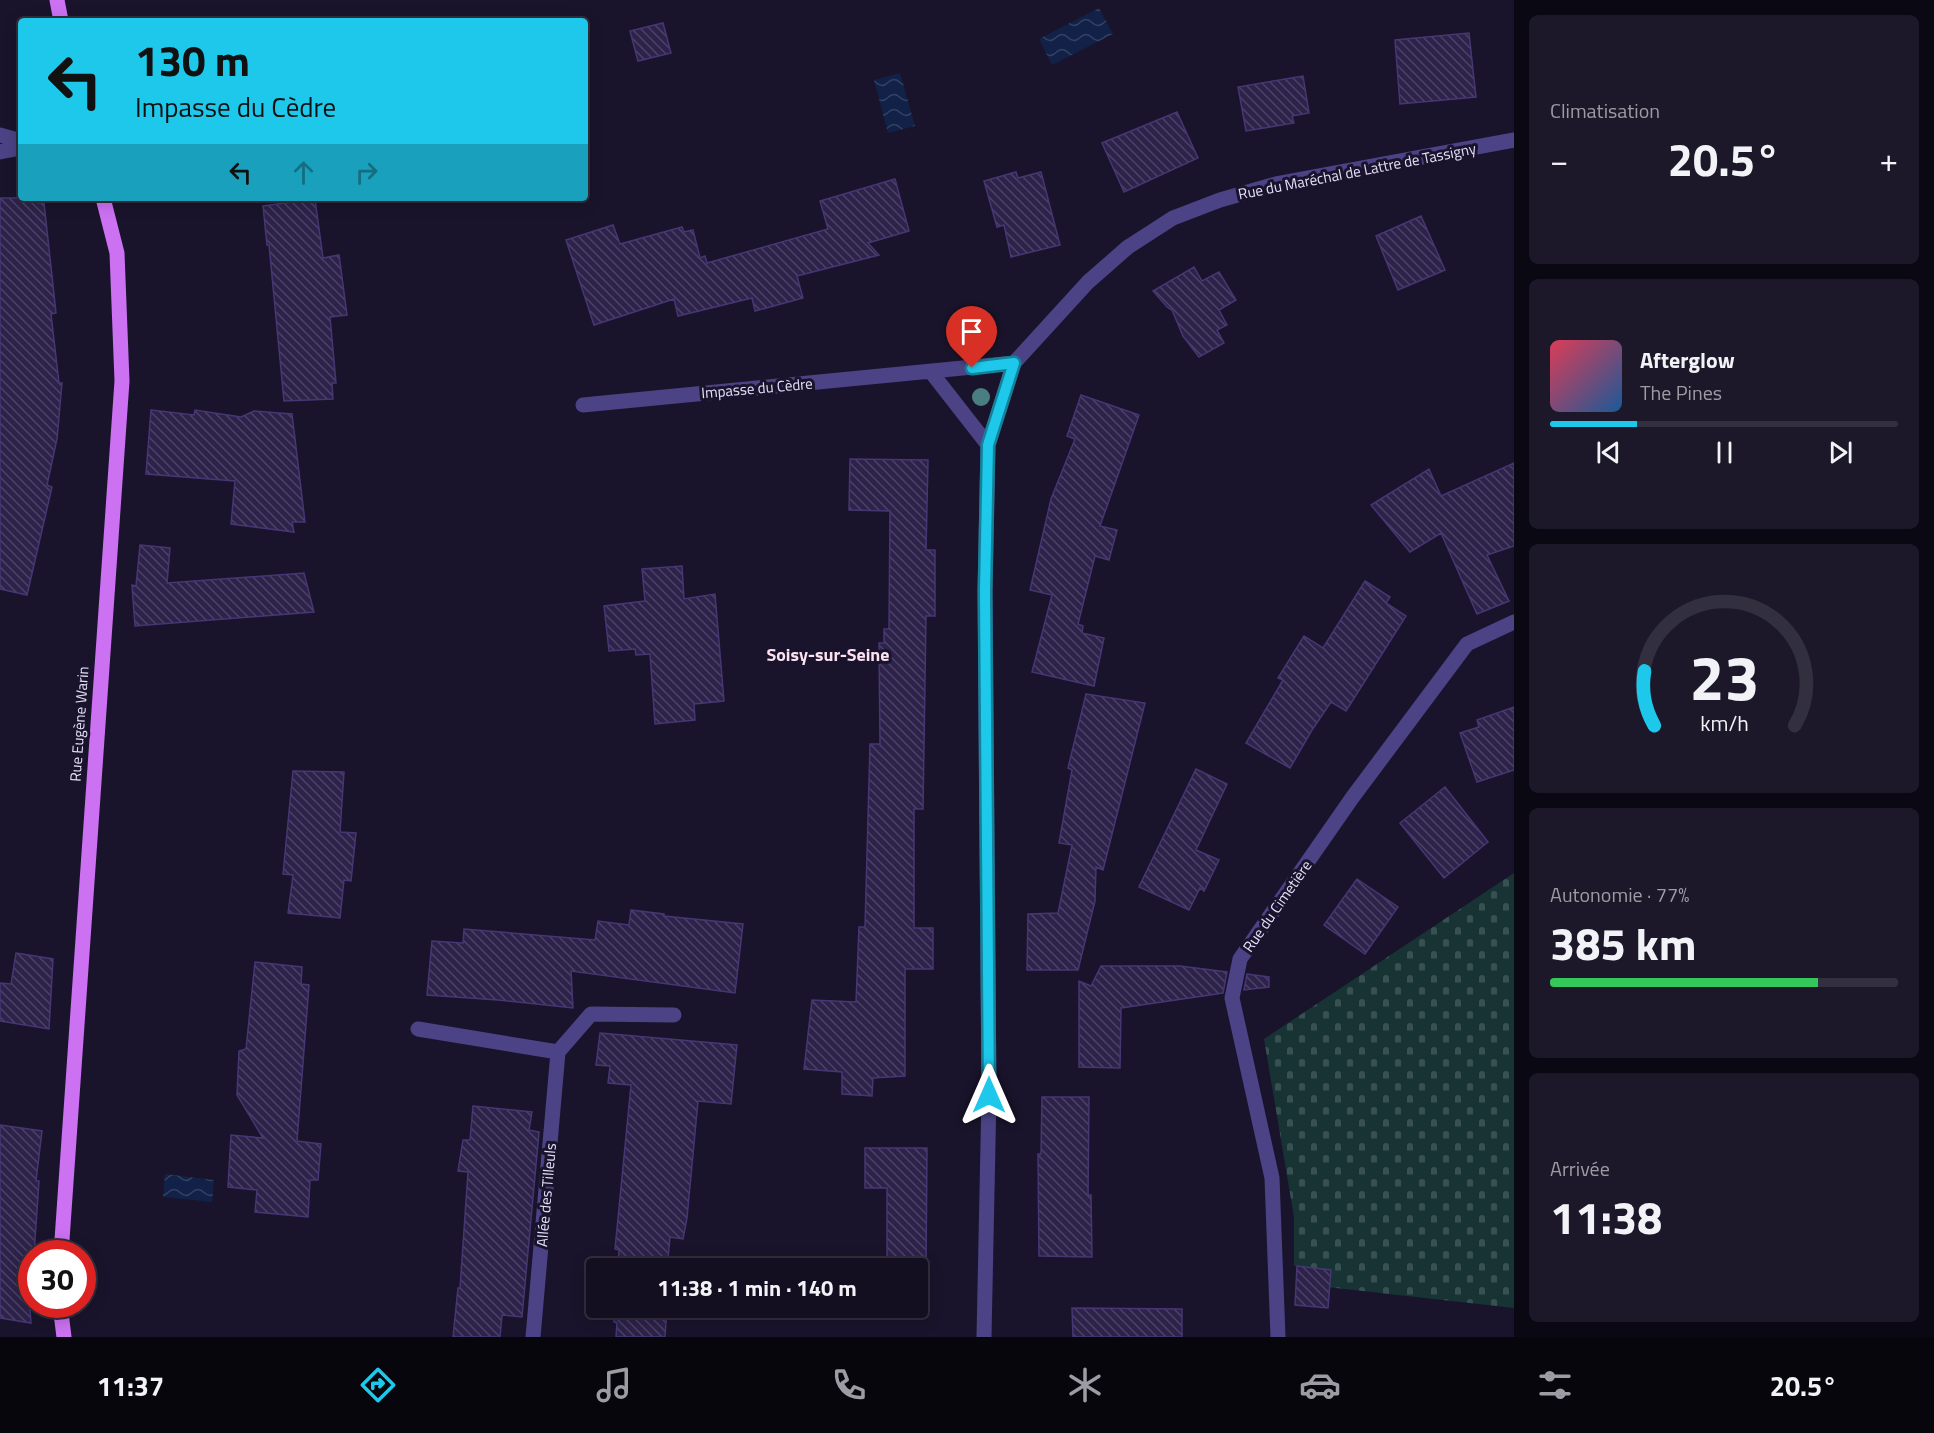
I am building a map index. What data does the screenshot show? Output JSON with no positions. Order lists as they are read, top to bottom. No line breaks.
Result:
{"streets":{"main road":["Rue Eugène Warin"],"street":["Rue du Maréchal de Lattre de Tassigny","Impasse du Cèdre","Rue du Cimetière","Allée des Tilleuls"]},"crossings":[["Rue du Maréchal de Lattre de Tassigny","Impasse du Cèdre"]],"districts":["Soisy-sur-Seine"],"page":{"tile":["Climatisation",["Autonomie · 77%","385 km"],["Arrivée","11:38"]],"turn":["130 m","Impasse du Cèdre"],"heat":["−","20.5°","+"],"song":["Afterglow","The Pines"],"limit":"30","trip":"11:38 · 1 min · 140 m","tabs":["11:37","20.5°"],"gauge":["23","km/h"]}}
